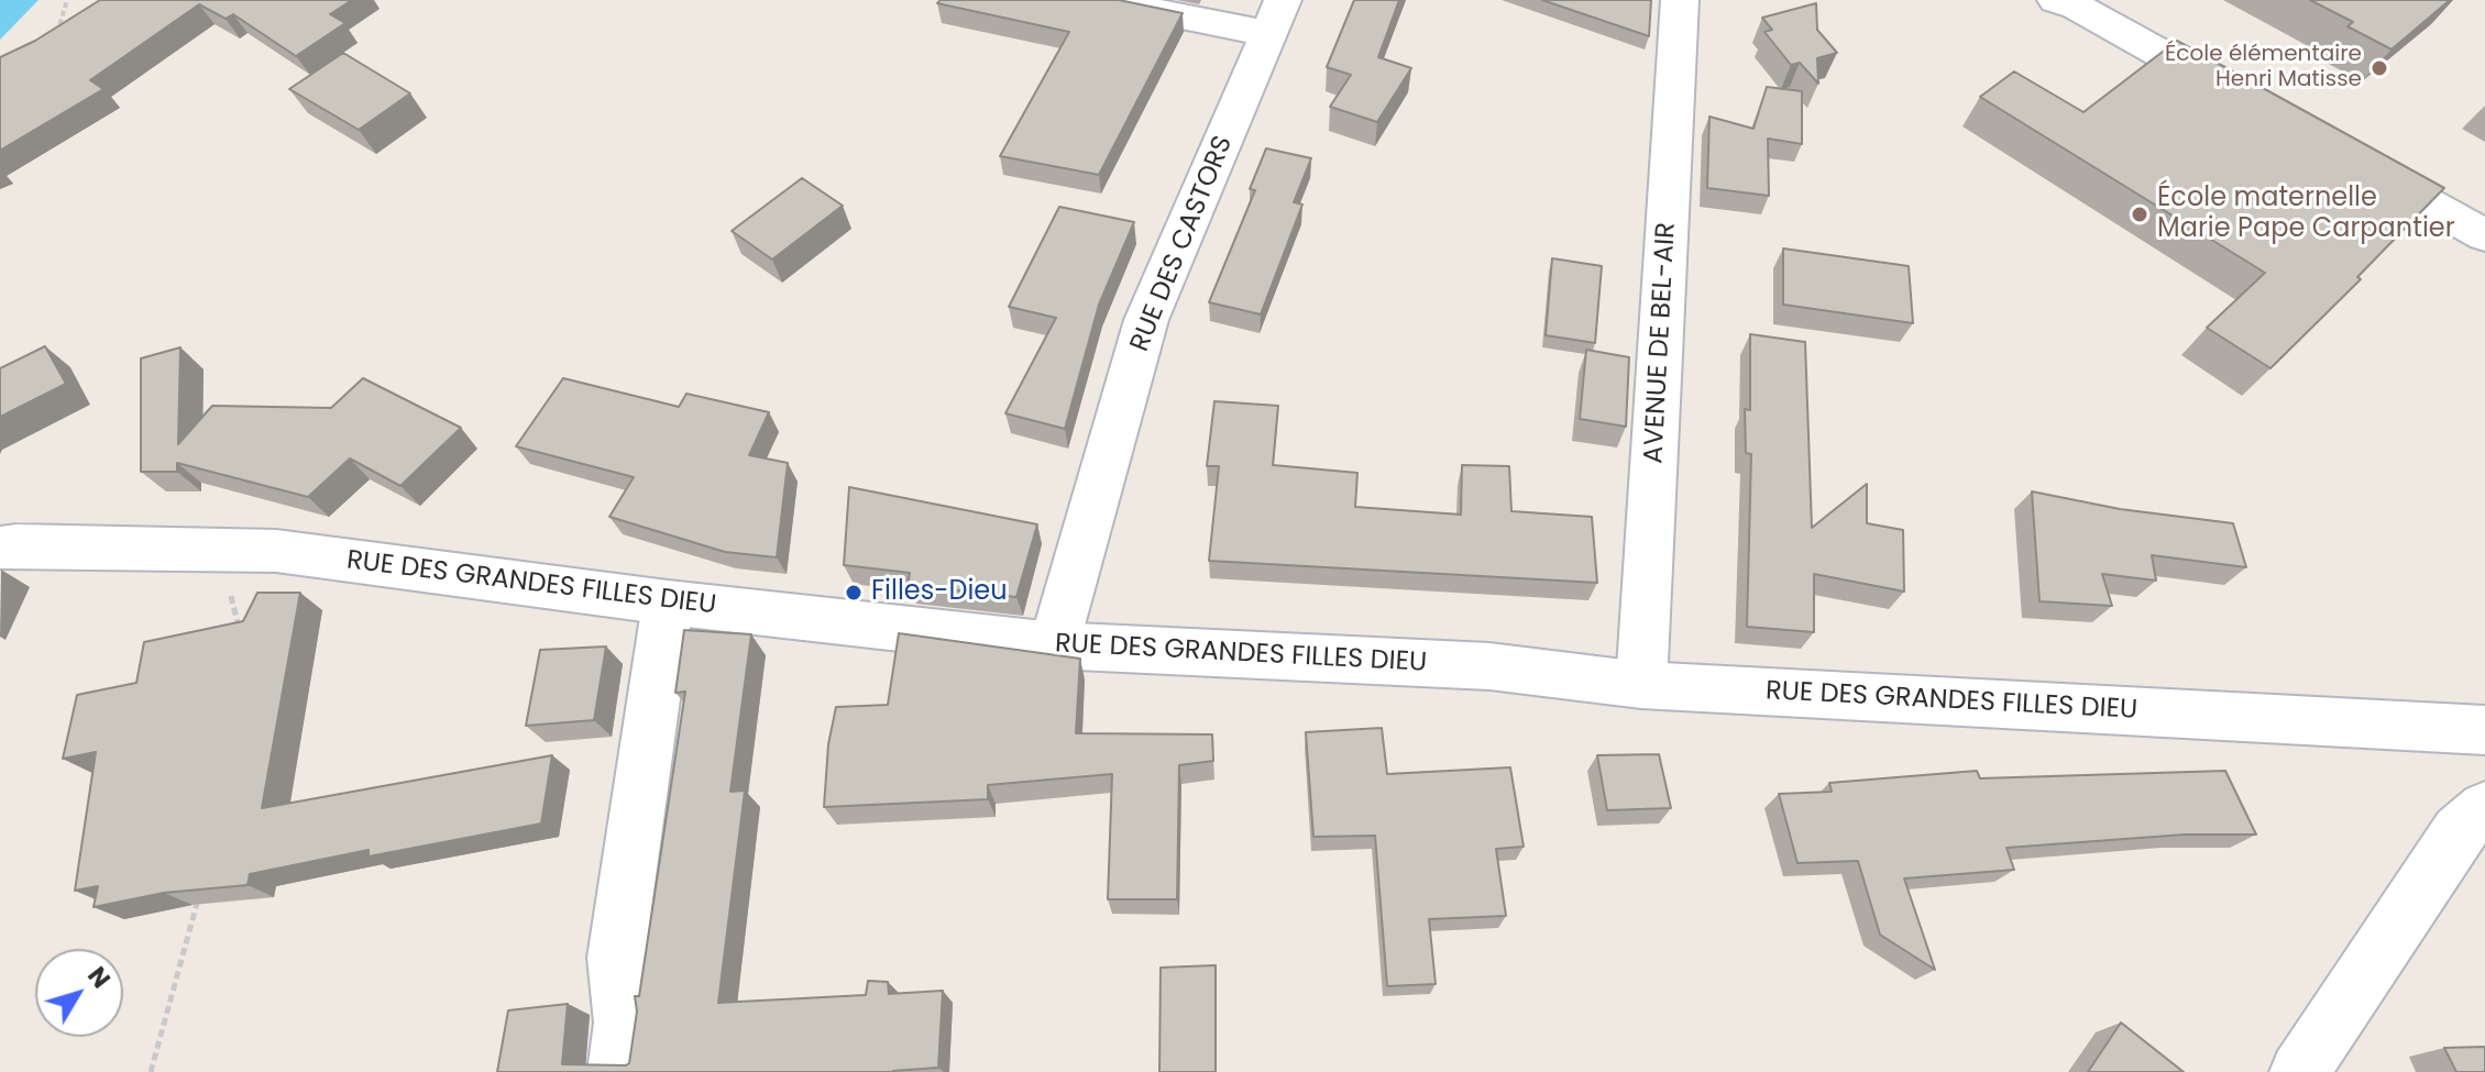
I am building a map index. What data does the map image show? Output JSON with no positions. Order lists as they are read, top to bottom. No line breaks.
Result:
{"streets":{"street":["RUE DES CASTORS","AVENUE DE BEL-AIR","RUE DES GRANDES FILLES DIEU"]},"crossings":[["RUE DES CASTORS","RUE DES GRANDES FILLES DIEU"],["AVENUE DE BEL-AIR","RUE DES GRANDES FILLES DIEU"]],"places":["École élémentaire Henri Matisse","École maternelle Marie Pape Carpantier","Filles-Dieu"],"north":"top right"}
